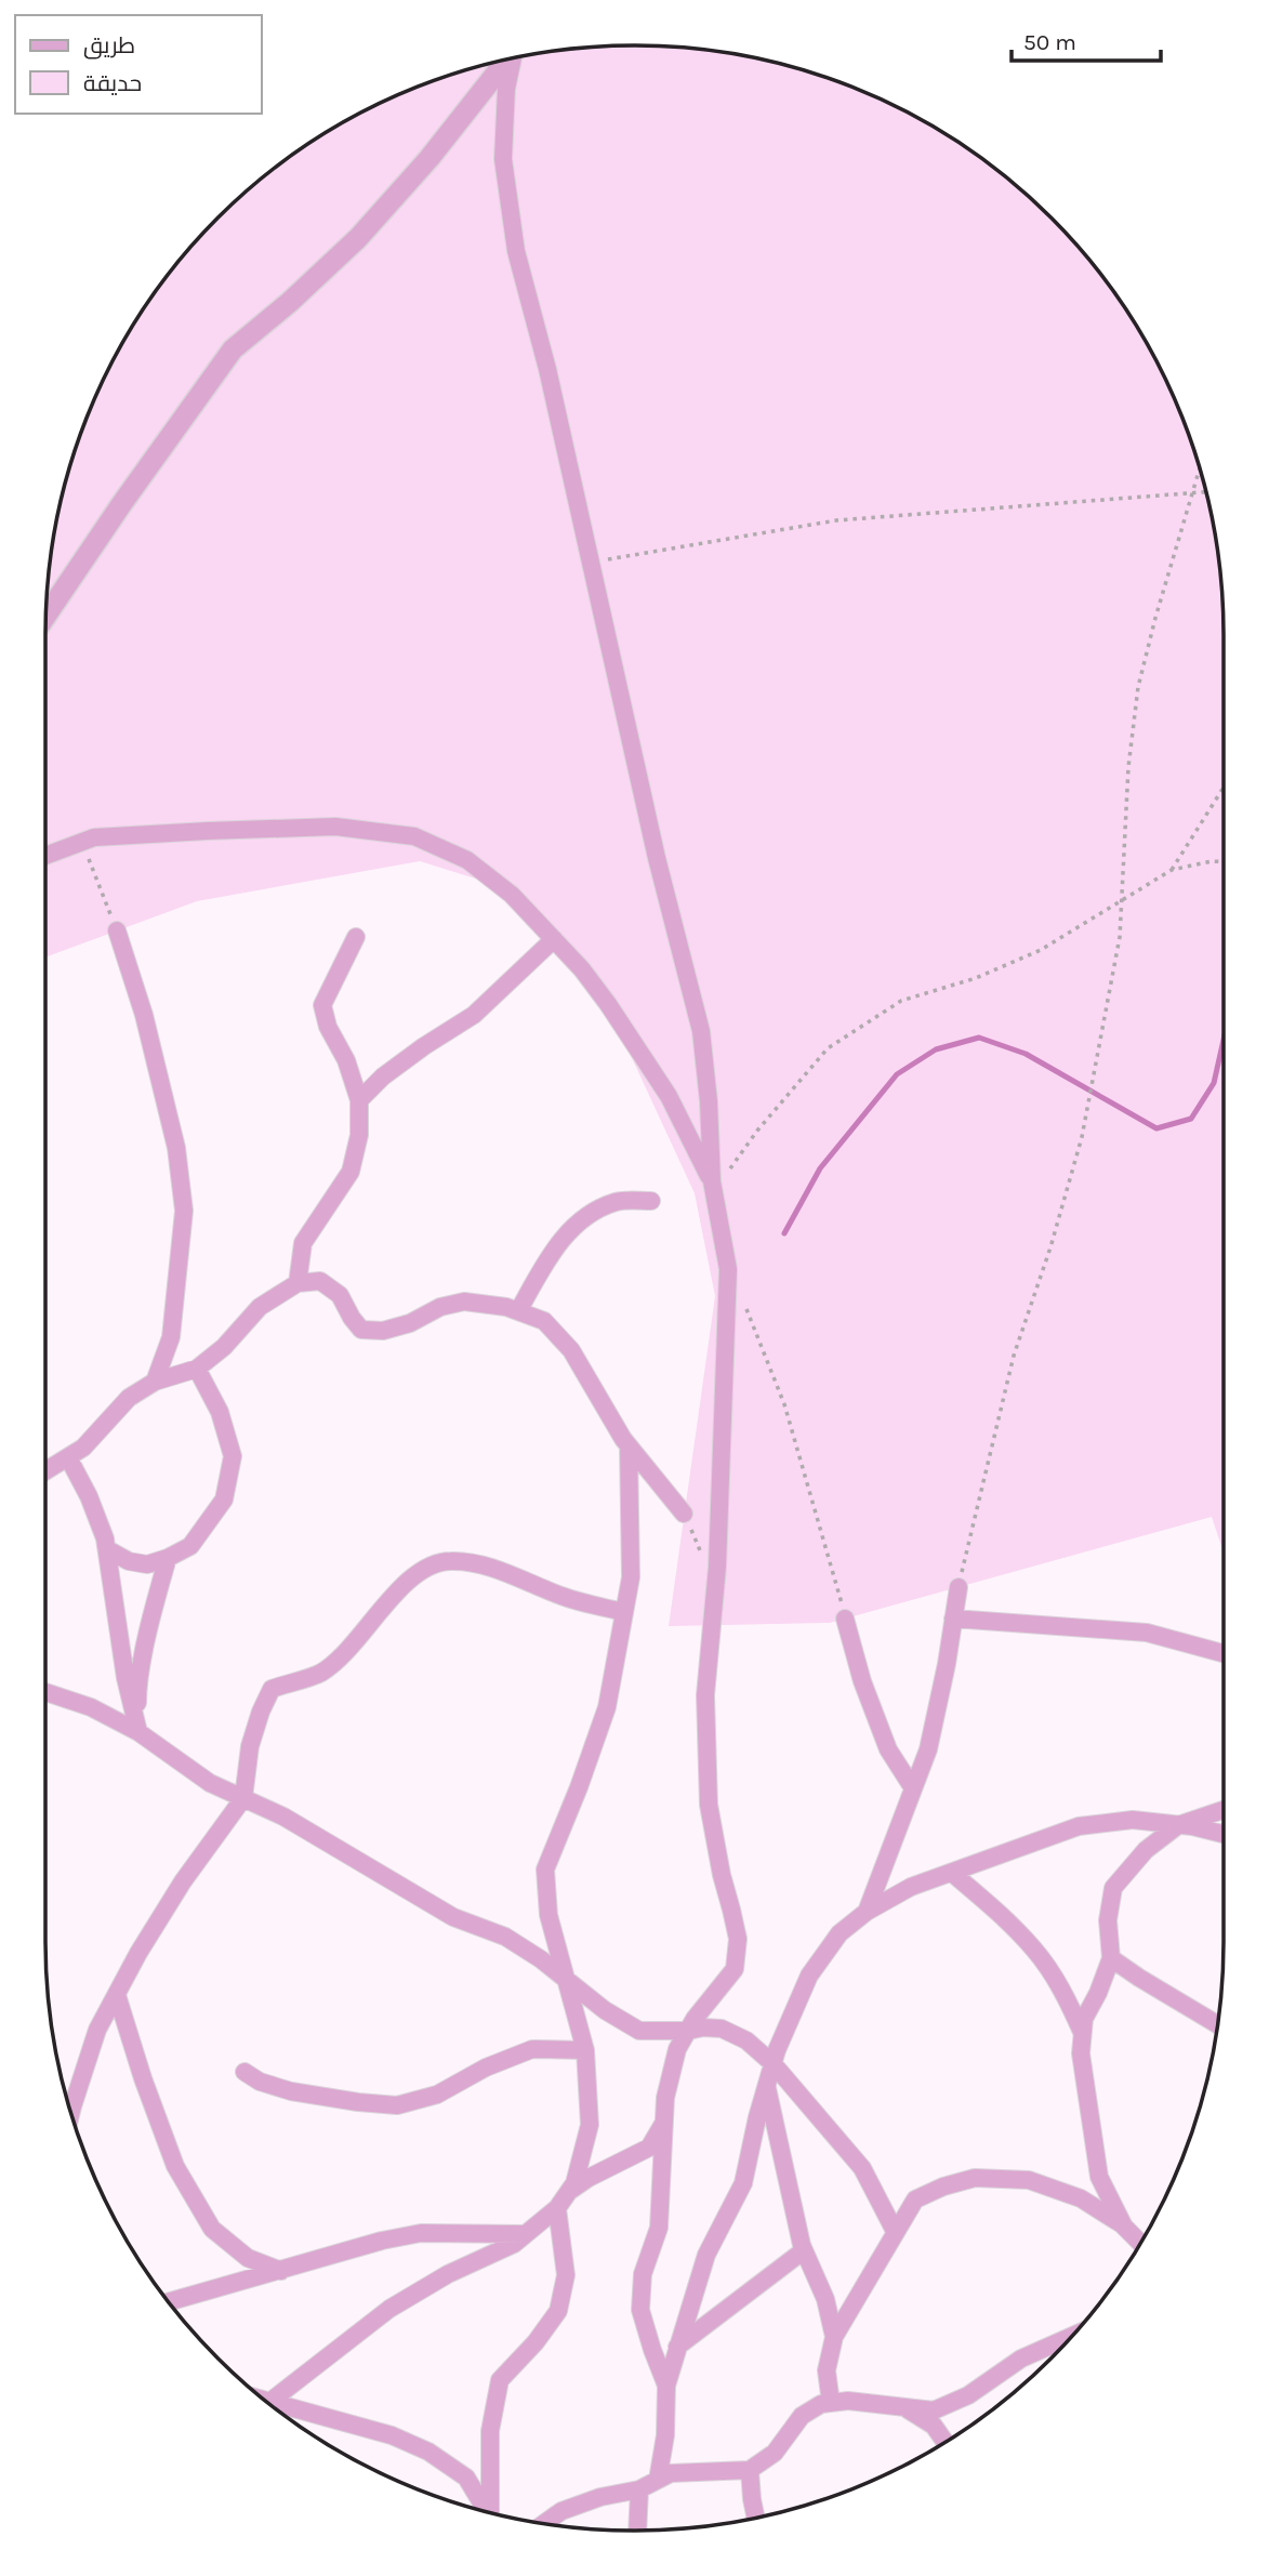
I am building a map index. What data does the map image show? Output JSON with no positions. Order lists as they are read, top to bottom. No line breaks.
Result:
{"legend":["طريق","حديقة"],"scale_bar":"50 m"}
